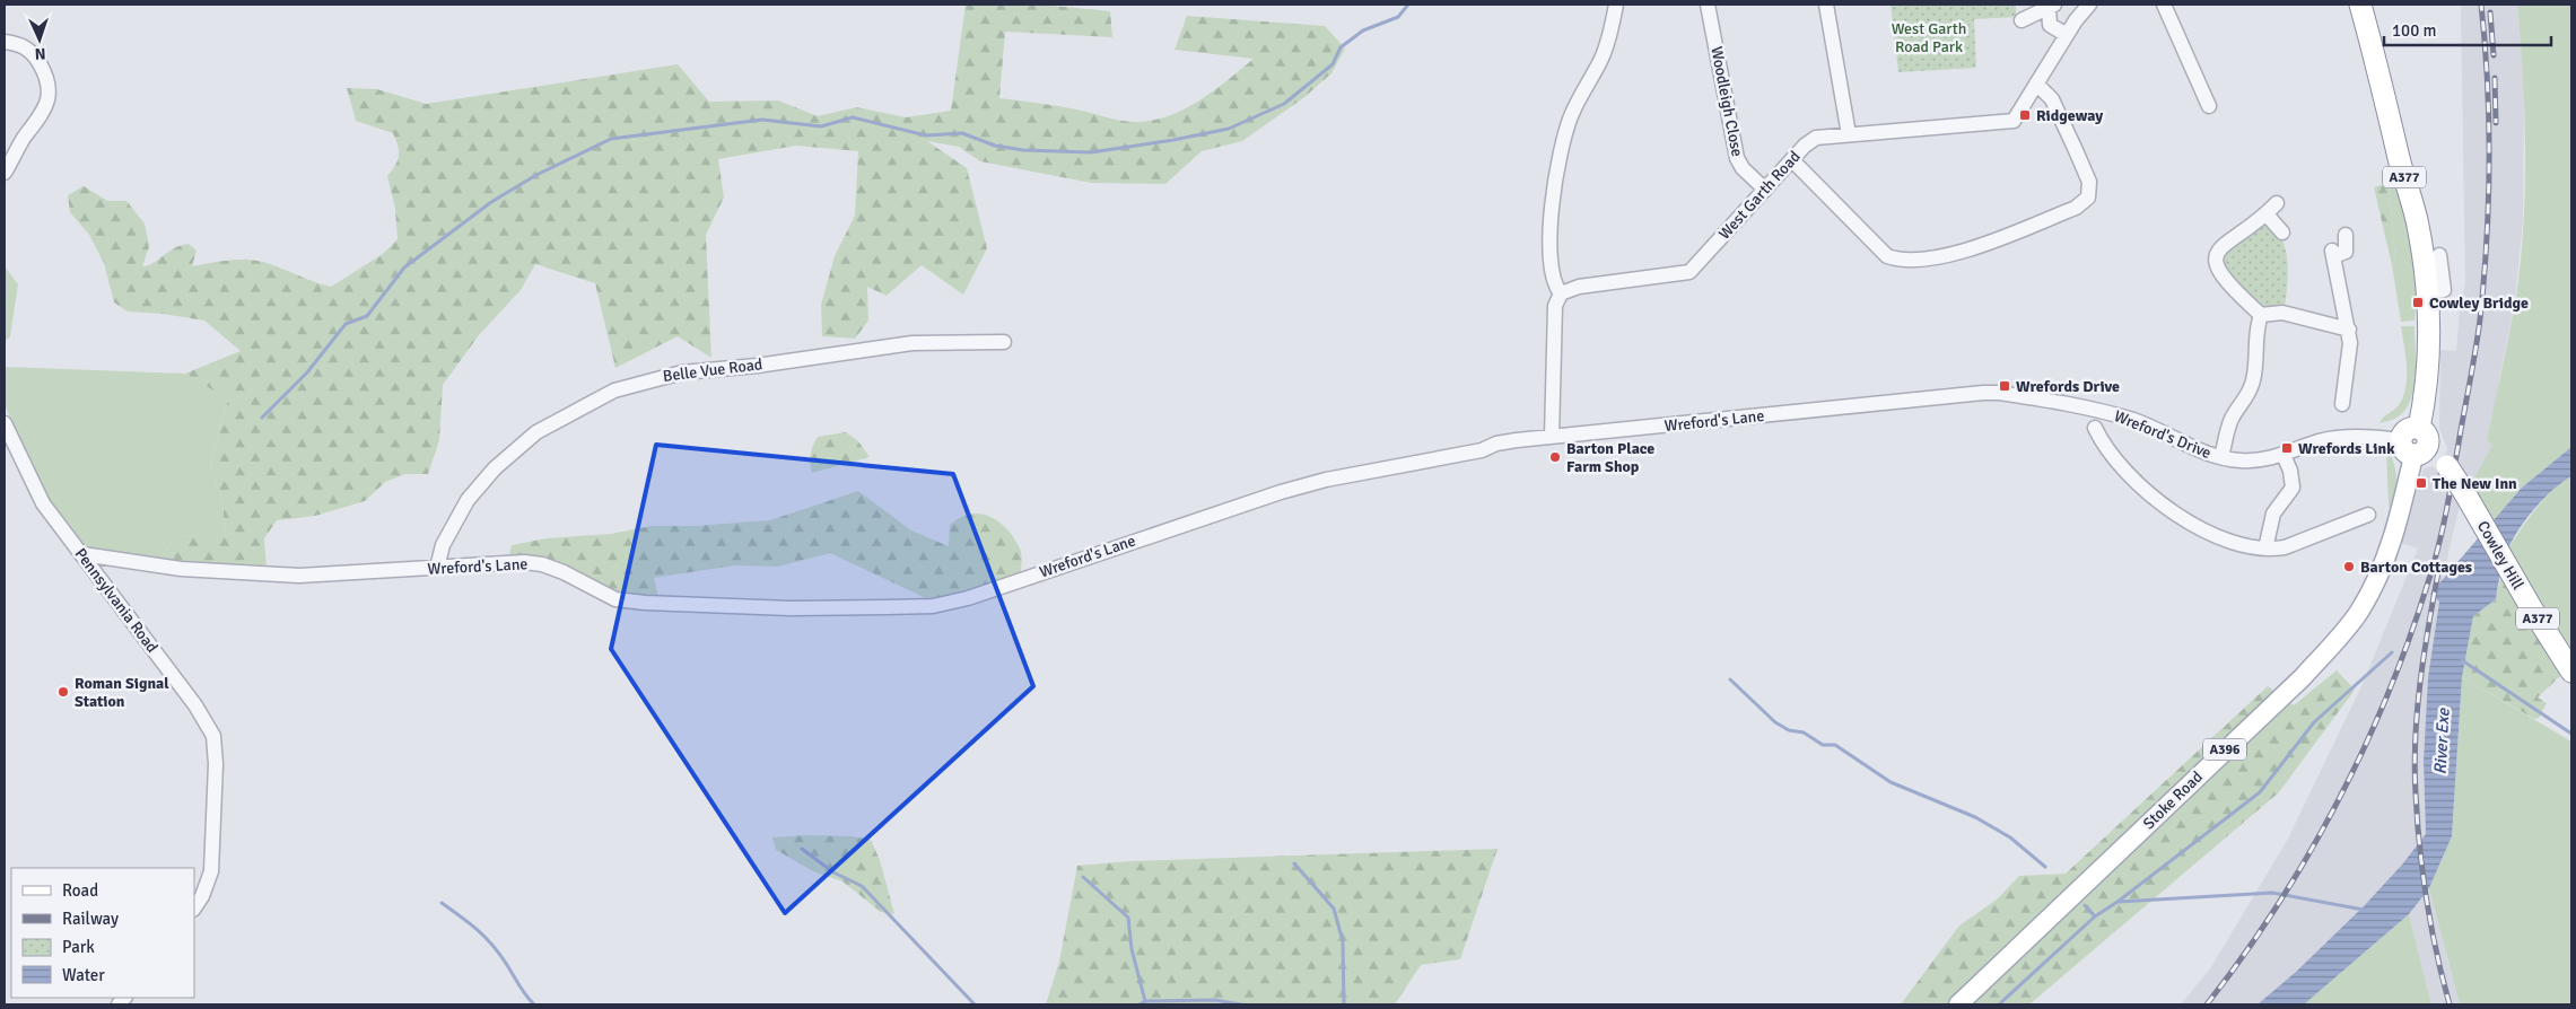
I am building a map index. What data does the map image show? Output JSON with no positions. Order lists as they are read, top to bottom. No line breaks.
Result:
{"streets":{"highway":["A377","Cowley Hill"],"main road":["A396","Stoke Road"],"street":["Woodleigh Close","West Garth Road","Belle Vue Road","Wreford's Lane","Wreford's Drive","Pennsylvania Road"]},"crossings":[["Woodleigh Close","West Garth Road"],["A377","Wreford's Drive"],["A377","Cowley Hill"],["A377","Stoke Road"],["Belle Vue Road","Wreford's Lane"],["Wreford's Lane","Wreford's Drive"],["Wreford's Lane","Pennsylvania Road"],["Wreford's Drive","Cowley Hill"],["Wreford's Drive","Stoke Road"],["Cowley Hill","Stoke Road"]],"water":["River Exe"],"parks":["West Garth Road Park"],"places":{"transit":["Ridgeway","Cowley Bridge","Wrefords Drive","Wrefords Link","The New Inn"],"other":["Barton Place Farm Shop","Barton Cottages","Roman Signal Station"]},"legend":["Road","Railway","Park","Water"],"scale_bar":"100 m","north":"bottom"}
